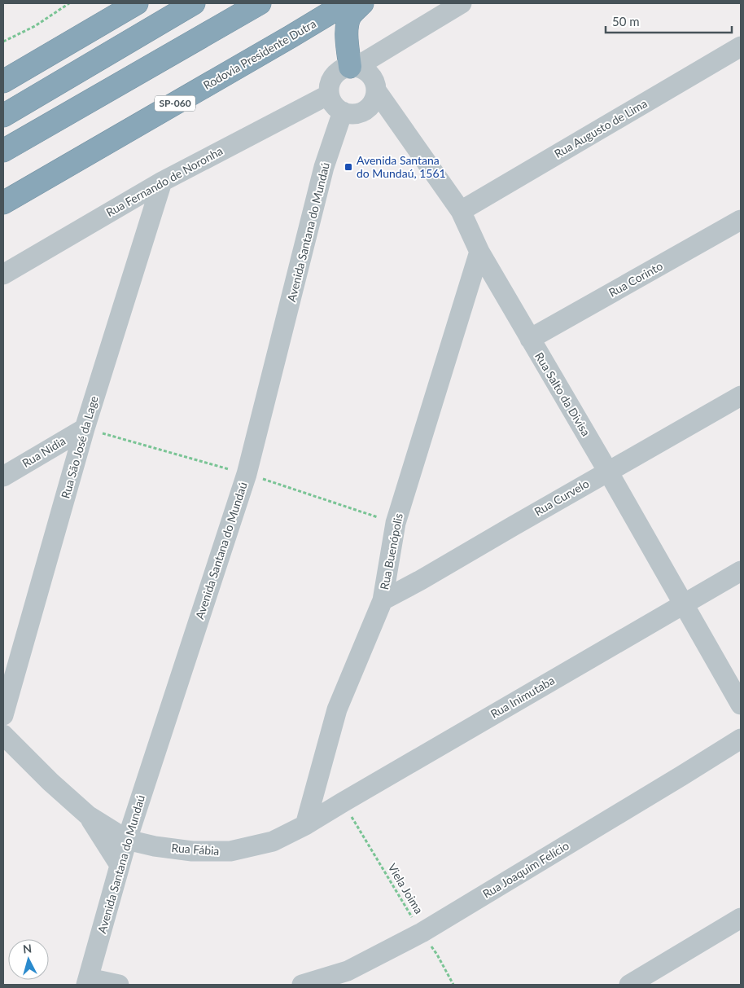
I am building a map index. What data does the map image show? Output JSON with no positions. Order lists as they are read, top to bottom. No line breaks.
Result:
{"streets":{"highway":["Rodovia Presidente Dutra","SP-060"],"street":["Rua Augusto de Lima","Rua Fernando de Noronha","Avenida Santana do Mundaú","Rua Corinto","Rua Salto da Divisa","Rua São José da Lage","Rua Nidia","Rua Curvelo","Rua Buenópolis","Rua Inimutaba","Rua Fábia","Rua Joaquim Felício"],"path":["Viela Joima"]},"crossings":[["Rua Augusto de Lima","Rua Salto da Divisa"],["Rua Fernando de Noronha","Avenida Santana do Mundaú"],["Rua Fernando de Noronha","Rua Salto da Divisa"],["Rua Fernando de Noronha","Rua São José da Lage"],["Avenida Santana do Mundaú","Rua Salto da Divisa"],["Avenida Santana do Mundaú","Rua Fábia"],["Rua Corinto","Rua Salto da Divisa"],["Rua Salto da Divisa","Rua Curvelo"],["Rua Salto da Divisa","Rua Buenópolis"],["Rua Salto da Divisa","Rua Inimutaba"],["Rua São José da Lage","Rua Nidia"],["Rua Curvelo","Rua Buenópolis"],["Rua Buenópolis","Rua Inimutaba"],["Rua Buenópolis","Rua Fábia"],["Rua Inimutaba","Rua Fábia"],["Rua Inimutaba","Viela Joima"],["Rua Joaquim Felício","Viela Joima"]],"places":{"transit":["Avenida Santana do Mundaú, 1561"]},"scale_bar":"50 m","north":"top"}
